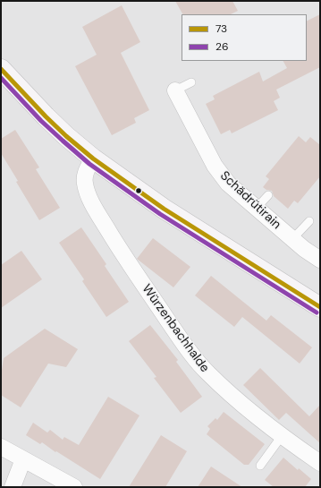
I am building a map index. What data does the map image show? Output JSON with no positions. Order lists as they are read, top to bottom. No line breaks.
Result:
{"streets":{"street":["Schädrütirain","Würzenbachhalde"]},"lines":["transit line 73","transit line 26"],"legend":["73","26"]}
